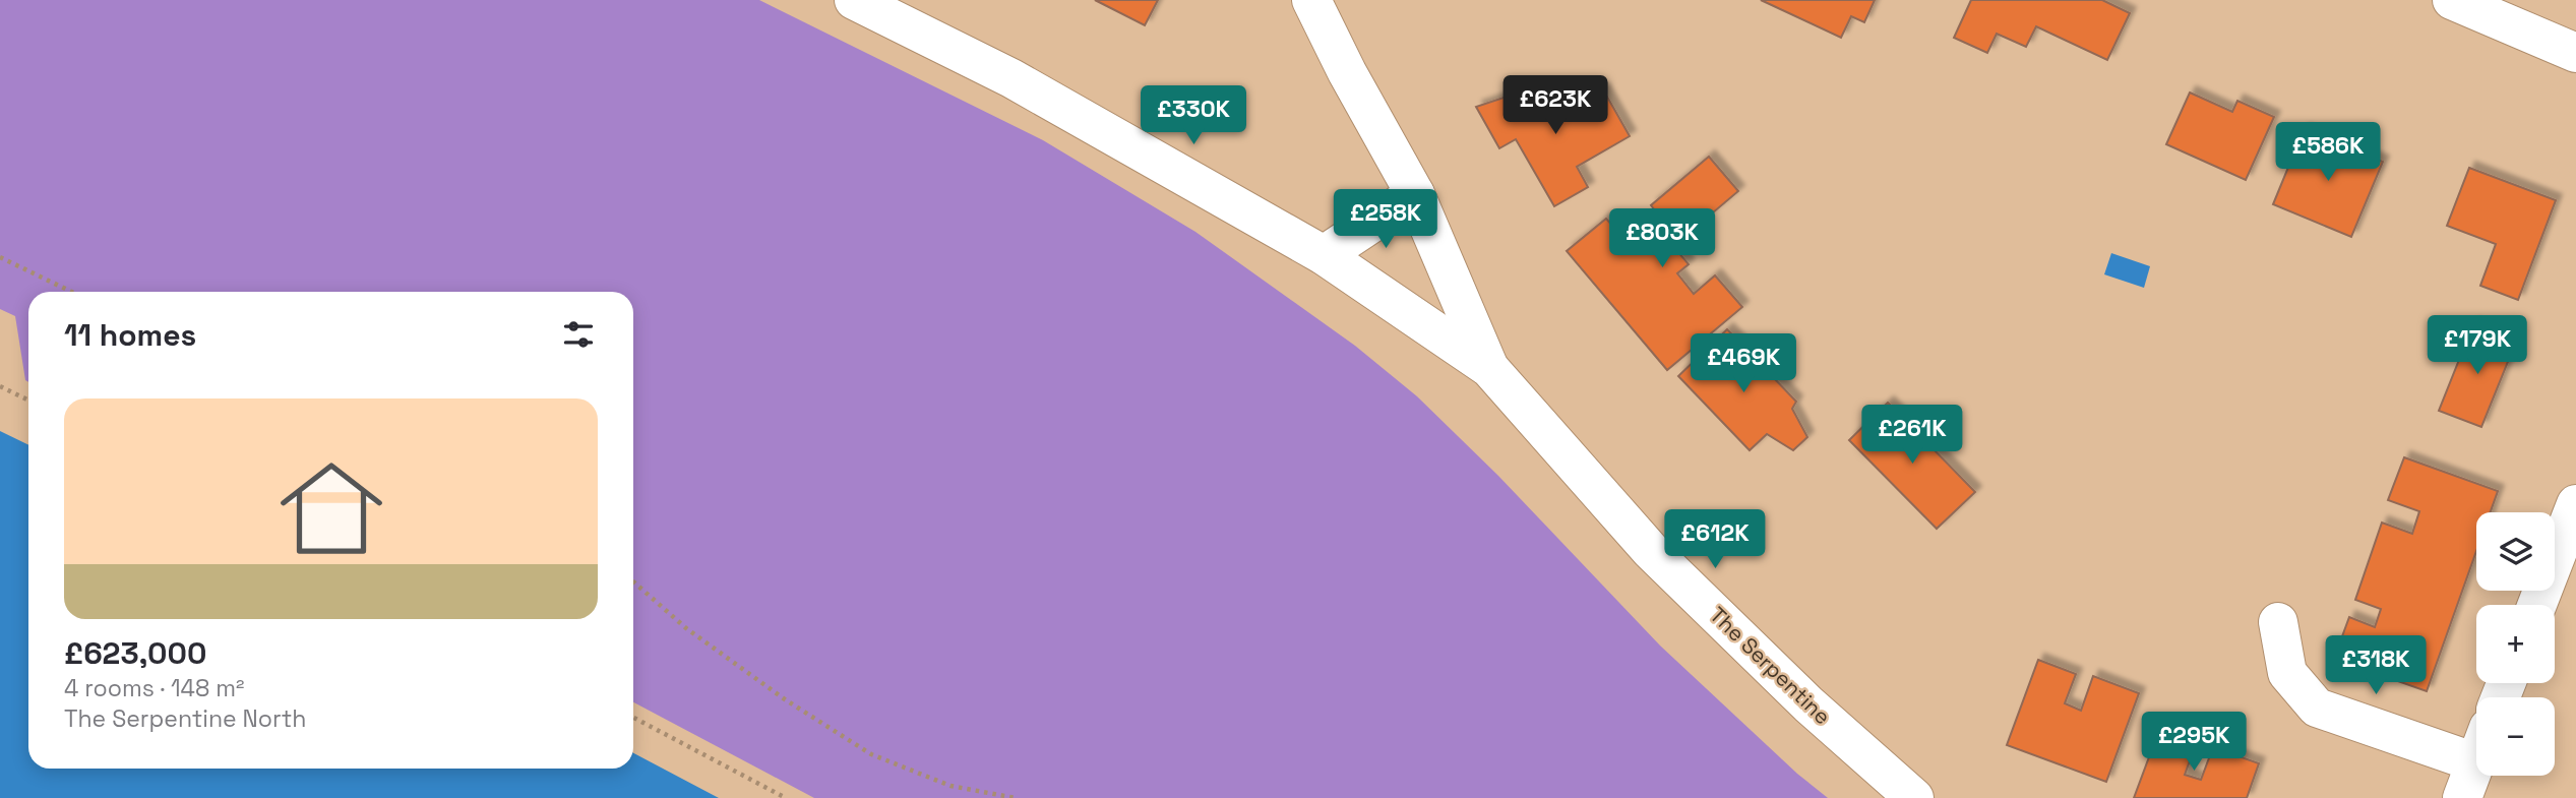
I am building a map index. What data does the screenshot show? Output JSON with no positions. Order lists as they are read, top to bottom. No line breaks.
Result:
{"streets":{"street":["The Serpentine"]},"page":{"price":["£623K","£330K","£586K","£258K","£803K","£179K","£469K","£261K","£612K","£318K","£295K"],"heading":"11 homes","list":[{"name":"£623,000","note":"4 rooms · 148 m² · The Serpentine North"}],"map_buttons":["+","−"]}}
